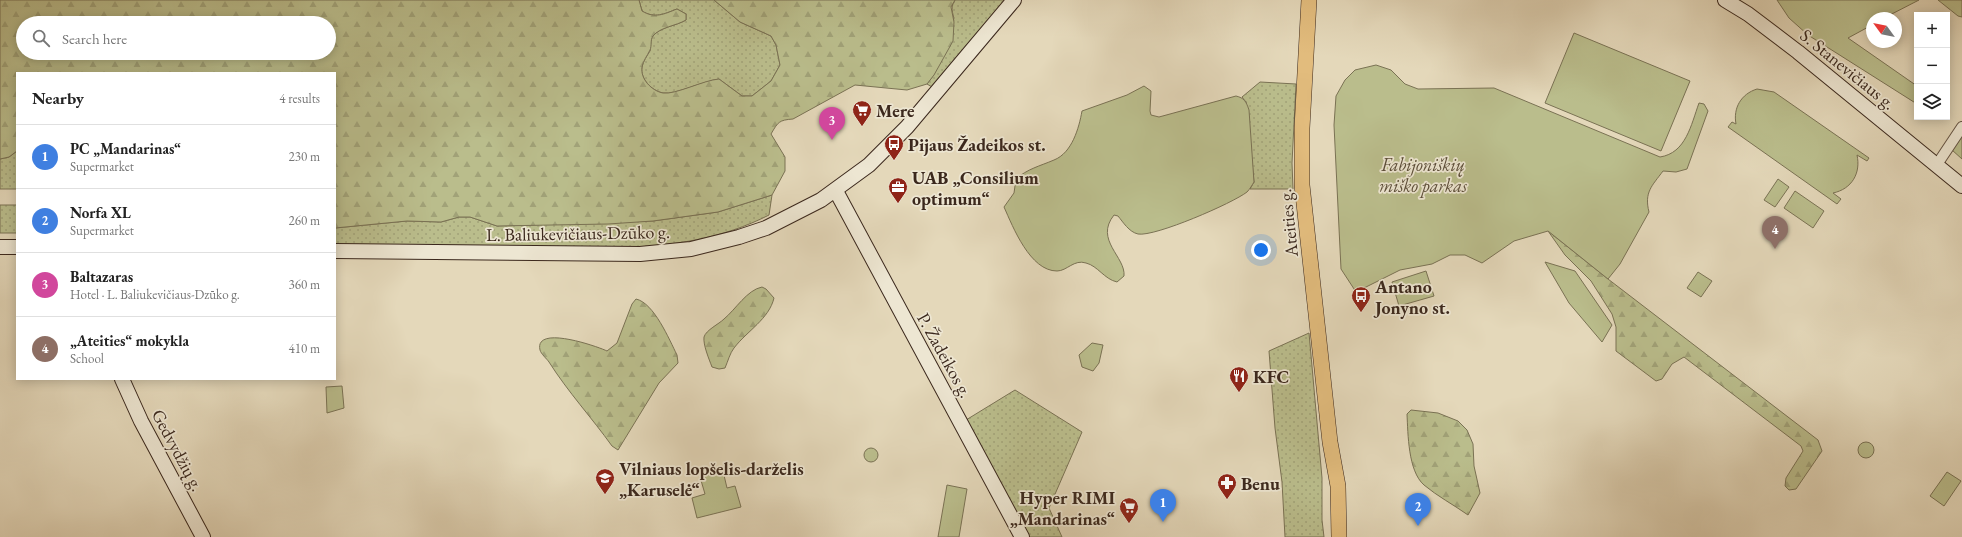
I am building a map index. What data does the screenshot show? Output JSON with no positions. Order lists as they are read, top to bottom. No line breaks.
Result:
{"streets":{"main road":["S. Stanevičiaus g.","Ateities g.","L. Baliukevičiaus-Dzūko g.","P. Žadeikos g.","Gedvydžių g."]},"crossings":[["L. Baliukevičiaus-Dzūko g.","P. Žadeikos g."]],"parks":["Fabijoniškių miško parkas"],"places":{"supermarket":["Mere","Hyper RIMI „Mandarinas“"],"bus stop":["Pijaus Žadeikos st.","Antano Jonyno st."],"office":["UAB „Consilium optimum“"],"restaurant":["KFC"],"school or university":["Vilniaus lopšelis-darželis „Karuselė“"],"pharmacy":["Benu"]},"north":"top left","page":{"map_buttons":["+","−"],"search":"Search here","heading":["Nearby","4 results"],"pins":["3","4","1","2"],"list":[{"mark":"1","name":"PC „Mandarinas“","note":"Supermarket","value":"230 m"},{"mark":"2","name":"Norfa XL","note":"Supermarket","value":"260 m"},{"mark":"3","name":"Baltazaras","note":"Hotel · L. Baliukevičiaus-Dzūko g.","value":"360 m"},{"mark":"4","name":"„Ateities“ mokykla","note":"School","value":"410 m"}]}}
